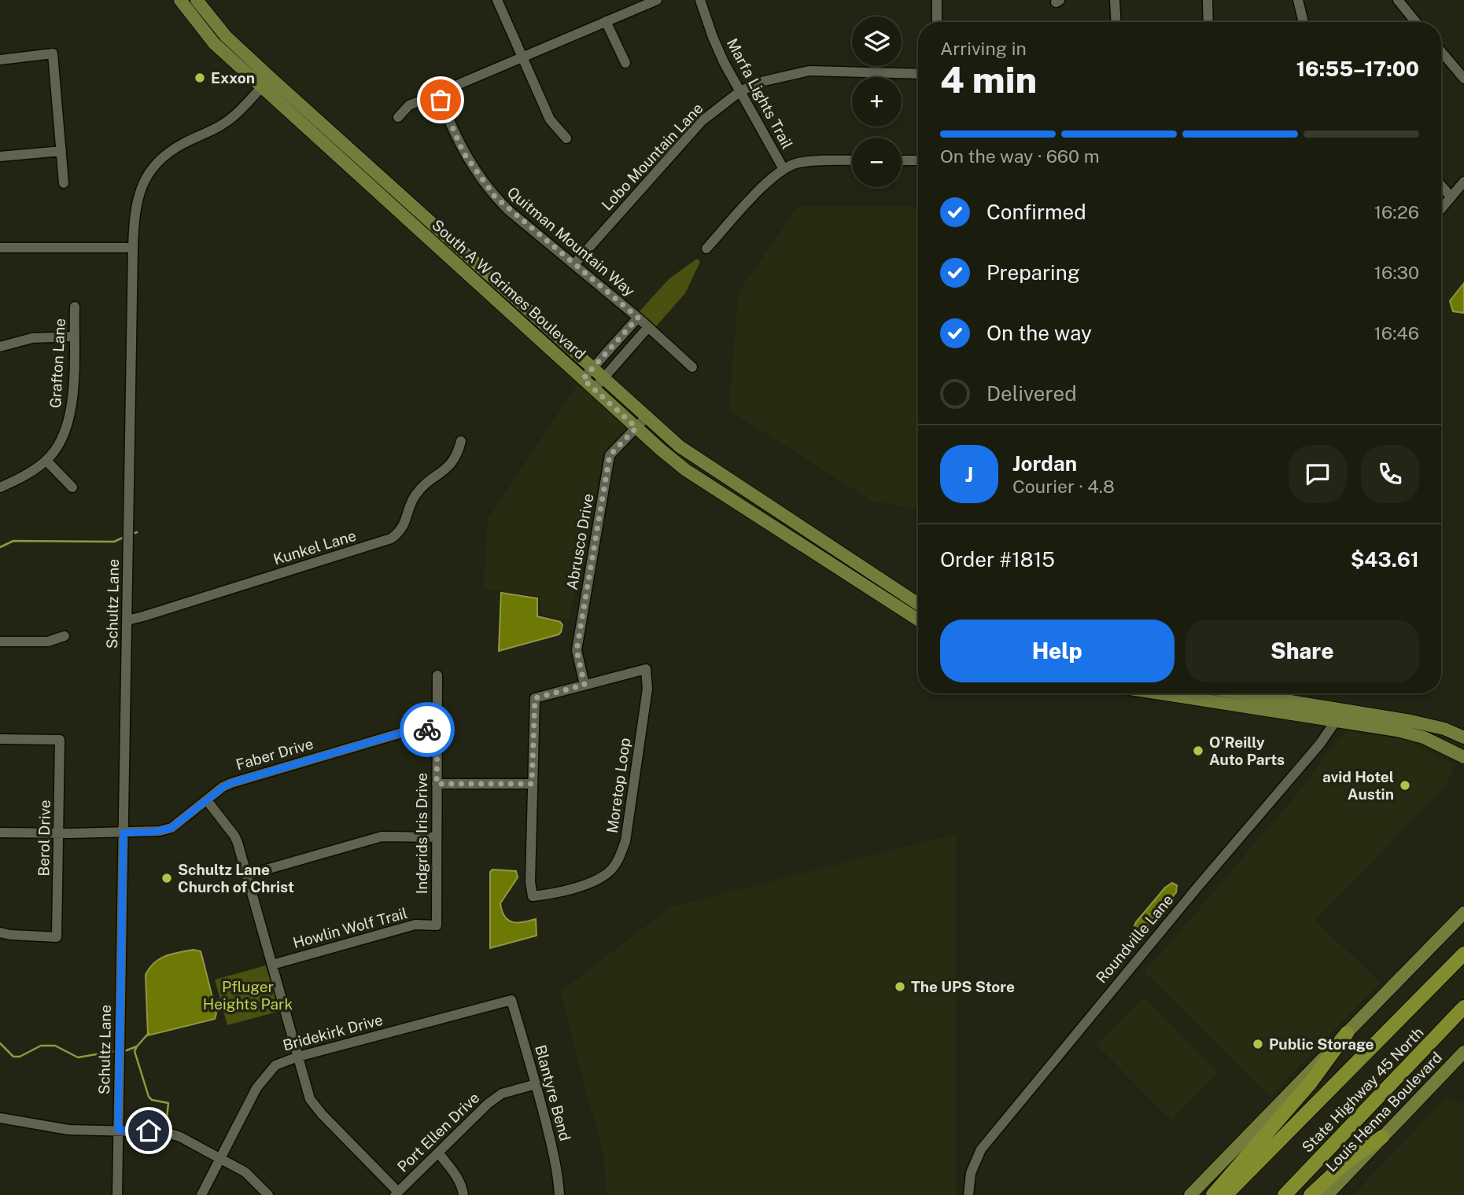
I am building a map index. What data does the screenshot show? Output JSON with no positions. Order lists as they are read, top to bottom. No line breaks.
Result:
{"streets":{"highway":["State Highway 45 North"],"main road":["South A W Grimes Boulevard","Louis Henna Boulevard"],"street":["Marfa Lights Trail","Lobo Mountain Lane","Quitman Mountain Way","Grafton Lane","Abrusco Drive","Kunkel Lane","Schultz Lane","Faber Drive","Moretop Loop","Indgrids Iris Drive","Berol Drive","Howlin Wolf Trail","Roundville Lane","Bridekirk Drive","Blantyre Bend","Port Ellen Drive"]},"crossings":[["Marfa Lights Trail","Lobo Mountain Lane"],["Lobo Mountain Lane","Quitman Mountain Way"],["South A W Grimes Boulevard","Abrusco Drive"],["South A W Grimes Boulevard","Schultz Lane"],["Abrusco Drive","Moretop Loop"],["Kunkel Lane","Schultz Lane"],["Schultz Lane","Faber Drive"],["Faber Drive","Indgrids Iris Drive"],["Faber Drive","Berol Drive"],["Indgrids Iris Drive","Howlin Wolf Trail"],["Bridekirk Drive","Blantyre Bend"],["Blantyre Bend","Port Ellen Drive"]],"parks":["Pfluger Heights Park"],"places":["Exxon","O'Reilly Auto Parts","avid Hotel Austin","Schultz Lane Church of Christ","The UPS Store","Public Storage"],"page":{"map_buttons":["+","−"],"heading":["4 min","Arriving in","16:55–17:00"],"panel":["Jordan","Courier · 4.8","Order #1815","$43.61"],"bar":"On the way · 660 m","list":[["Confirmed","16:26"],["Preparing","16:30"],["On the way","16:46"],"Delivered"],"round":"J","buttons":["Help","Share"]}}
